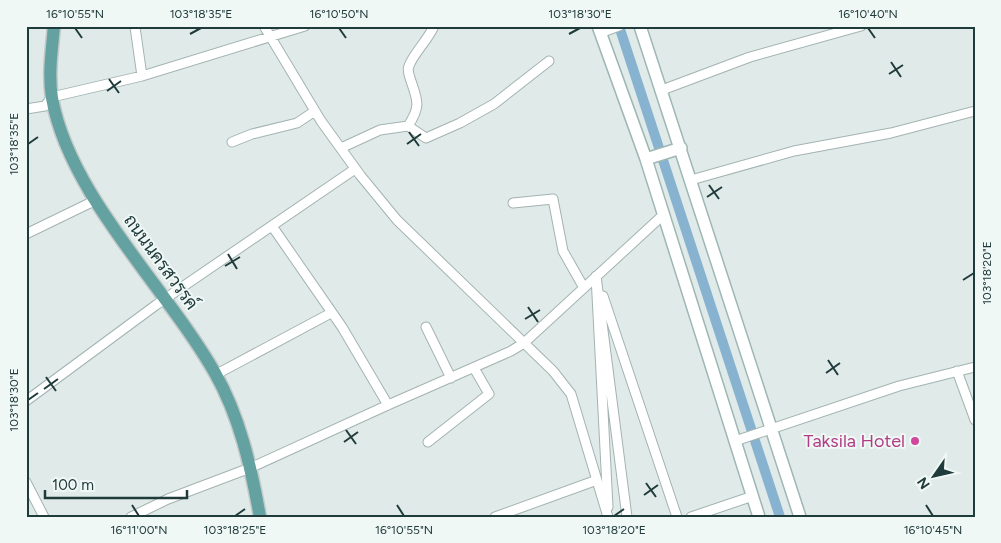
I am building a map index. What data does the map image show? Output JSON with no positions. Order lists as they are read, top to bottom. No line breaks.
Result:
{"streets":{"main road":["ถนนนครสวรรค์"]},"places":["Taksila Hotel"],"scale_bar":"100 m","north":"bottom left","coordinates":["16°10'55\"N","103°18'35\"E","16°10'50\"N","103°18'30\"E","16°10'40\"N","103°18'20\"E","16°11'00\"N","103°18'25\"E","16°10'45\"N"]}
